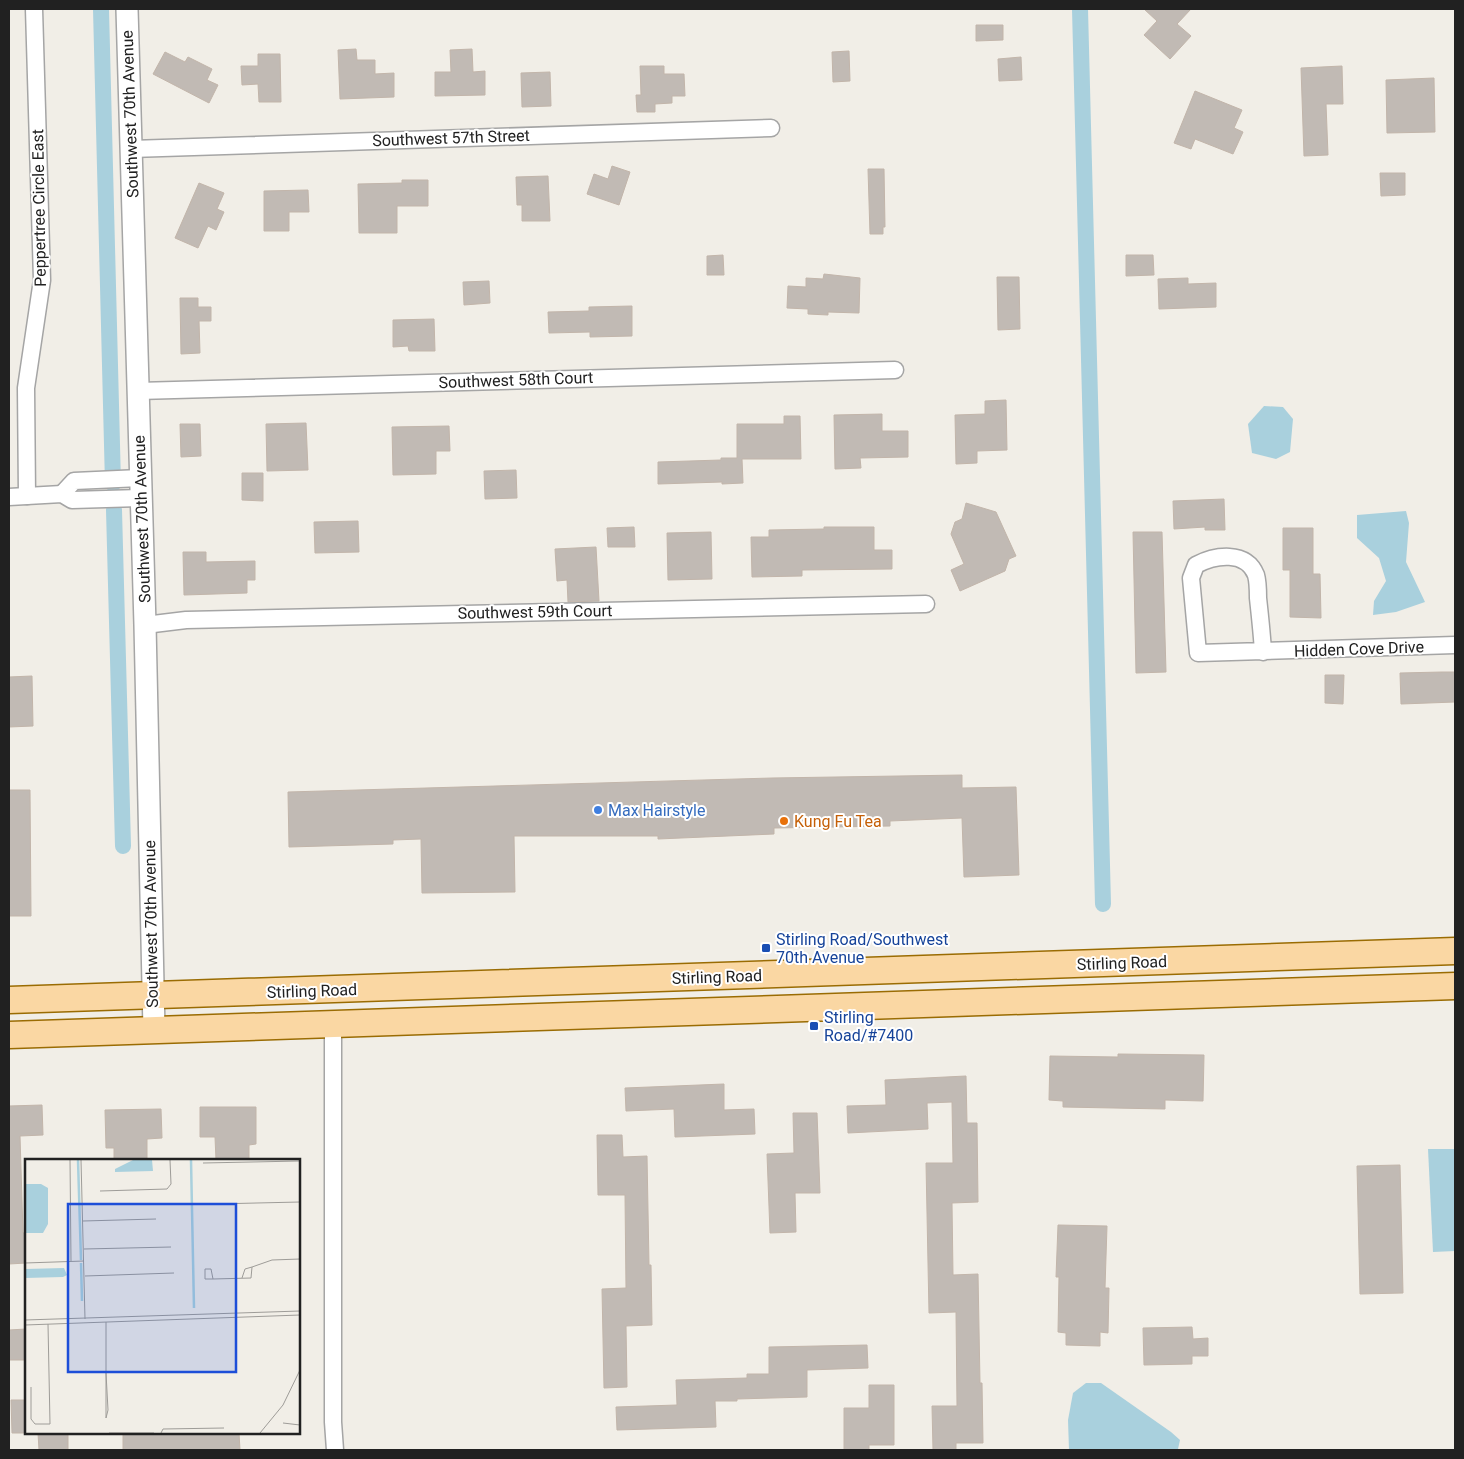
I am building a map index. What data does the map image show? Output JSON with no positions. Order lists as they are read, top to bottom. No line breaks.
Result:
{"streets":{"main road":["Stirling Road"],"street":["Southwest 70th Avenue","Southwest 57th Street","Peppertree Circle East","Southwest 58th Court","Southwest 59th Court","Hidden Cove Drive"]},"crossings":[["Southwest 70th Avenue","Southwest 57th Street"],["Southwest 70th Avenue","Southwest 58th Court"],["Southwest 70th Avenue","Southwest 59th Court"],["Southwest 70th Avenue","Stirling Road"]],"places":{"other":["Max Hairstyle","Kung Fu Tea"],"transit":["Stirling Road/Southwest 70th Avenue","Stirling Road/#7400"]}}
